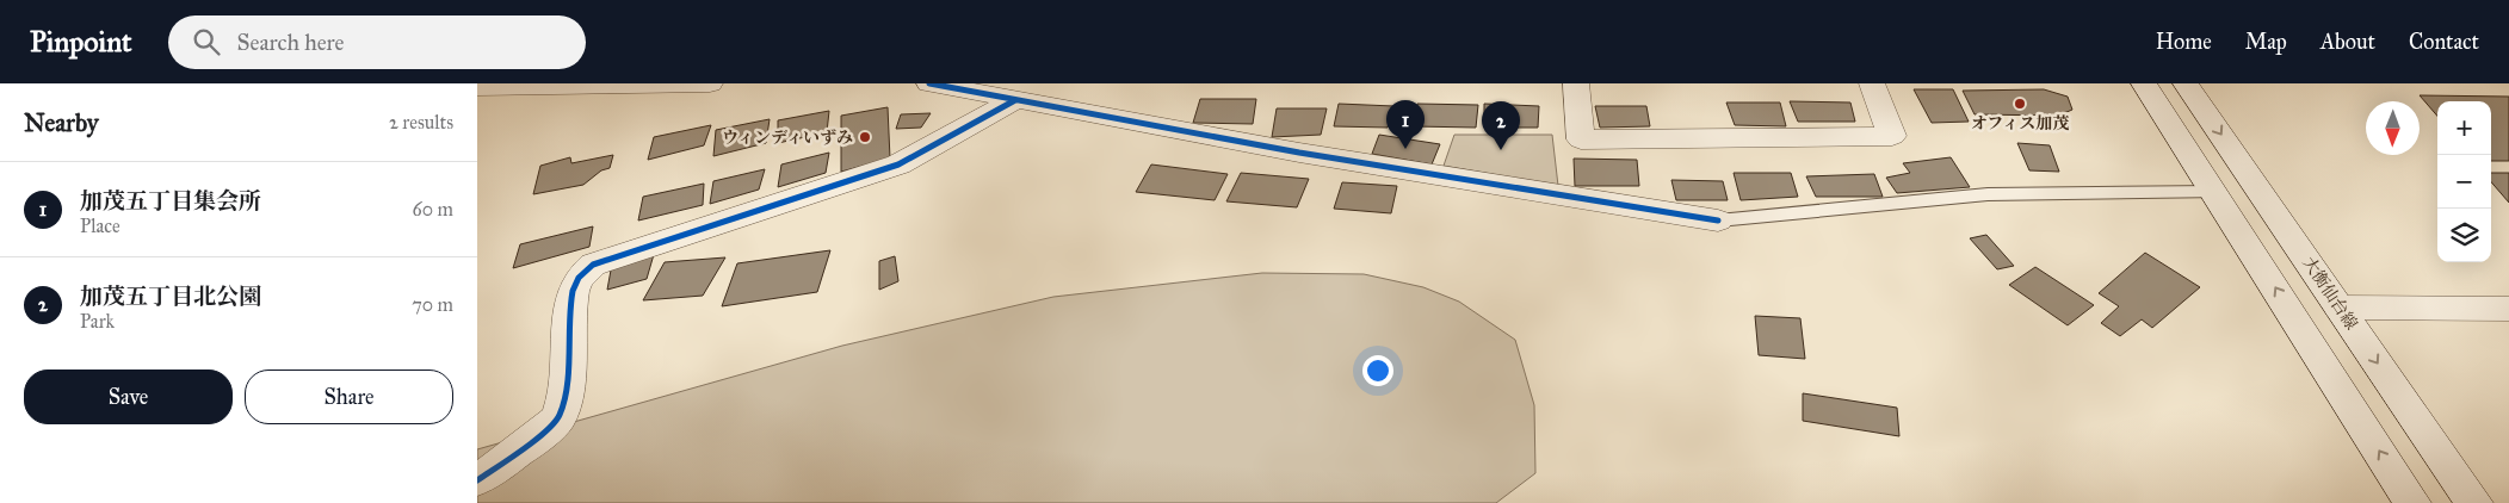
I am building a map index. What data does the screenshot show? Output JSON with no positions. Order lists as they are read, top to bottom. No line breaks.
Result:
{"streets":{"street":["大衡仙台線"]},"places":["オフィス加茂","ウィンディいずみ"],"north":"bottom","page":{"header":"Pinpoint","search":"Search here","nav":["Home","Map","About","Contact"],"heading":["Nearby","2 results"],"pins":["1","2"],"map_buttons":["+","−"],"list":[{"mark":"1","name":"加茂五丁目集会所","note":"Place","value":"60 m"},{"mark":"2","name":"加茂五丁目北公園","note":"Park","value":"70 m"}],"buttons":["Save","Share"]}}
